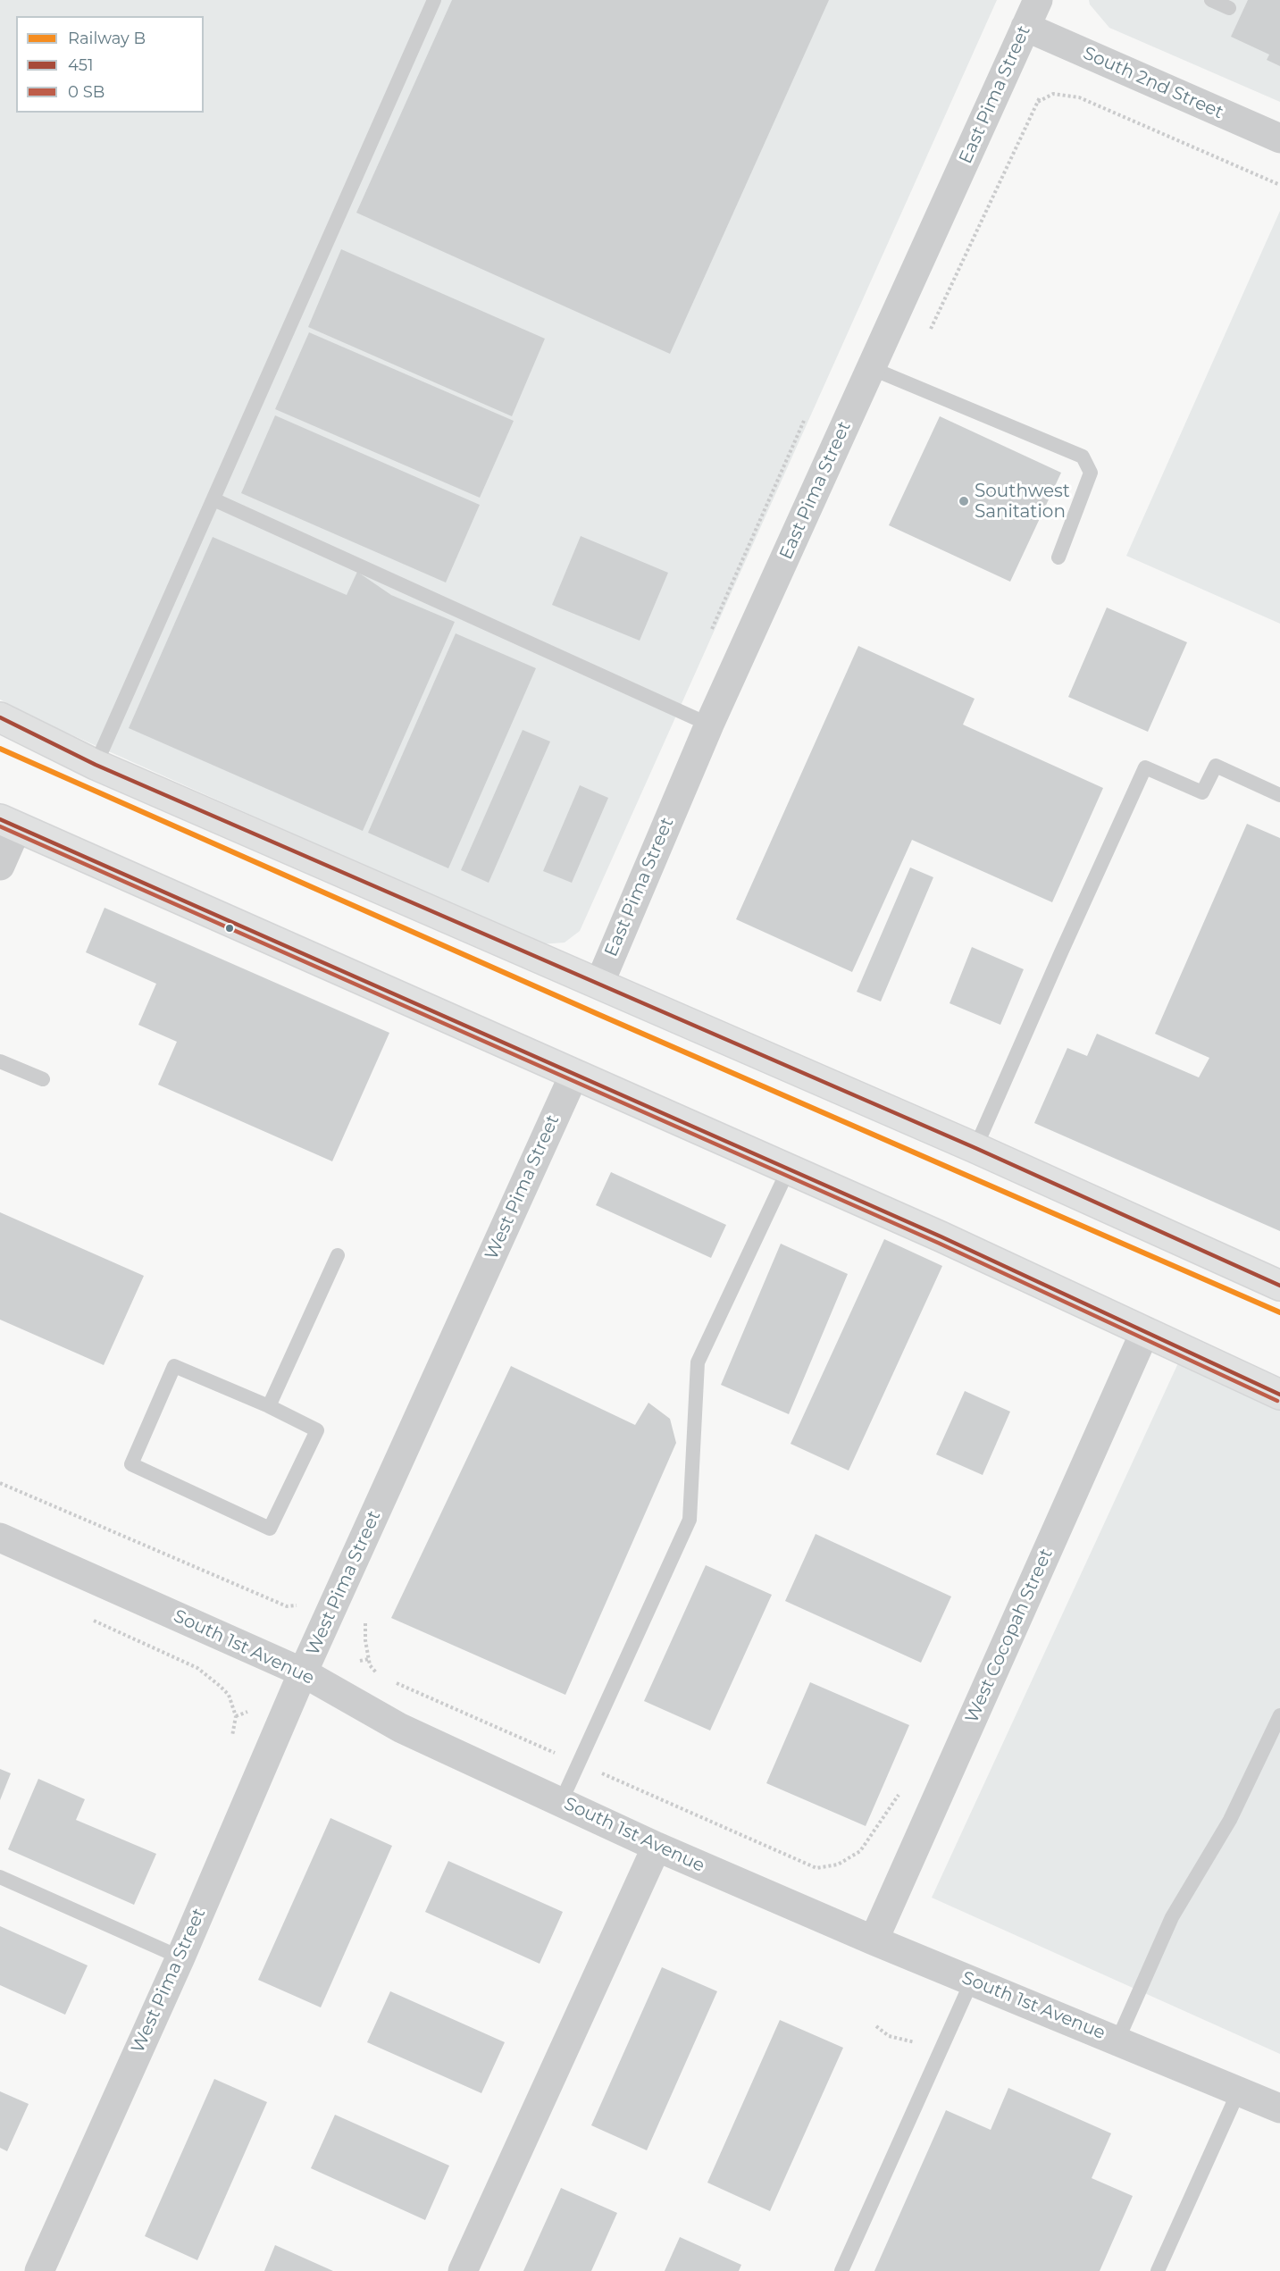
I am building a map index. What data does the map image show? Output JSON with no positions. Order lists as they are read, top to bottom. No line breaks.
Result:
{"streets":{"street":["South 2nd Street","East Pima Street","West Pima Street","West Cocopah Street","South 1st Avenue"]},"crossings":[["South 2nd Street","East Pima Street"],["West Pima Street","South 1st Avenue"],["West Cocopah Street","South 1st Avenue"]],"places":["Southwest Sanitation"],"lines":["transit line 451","rail line B"],"legend":["Railway B","451","0 SB"]}
